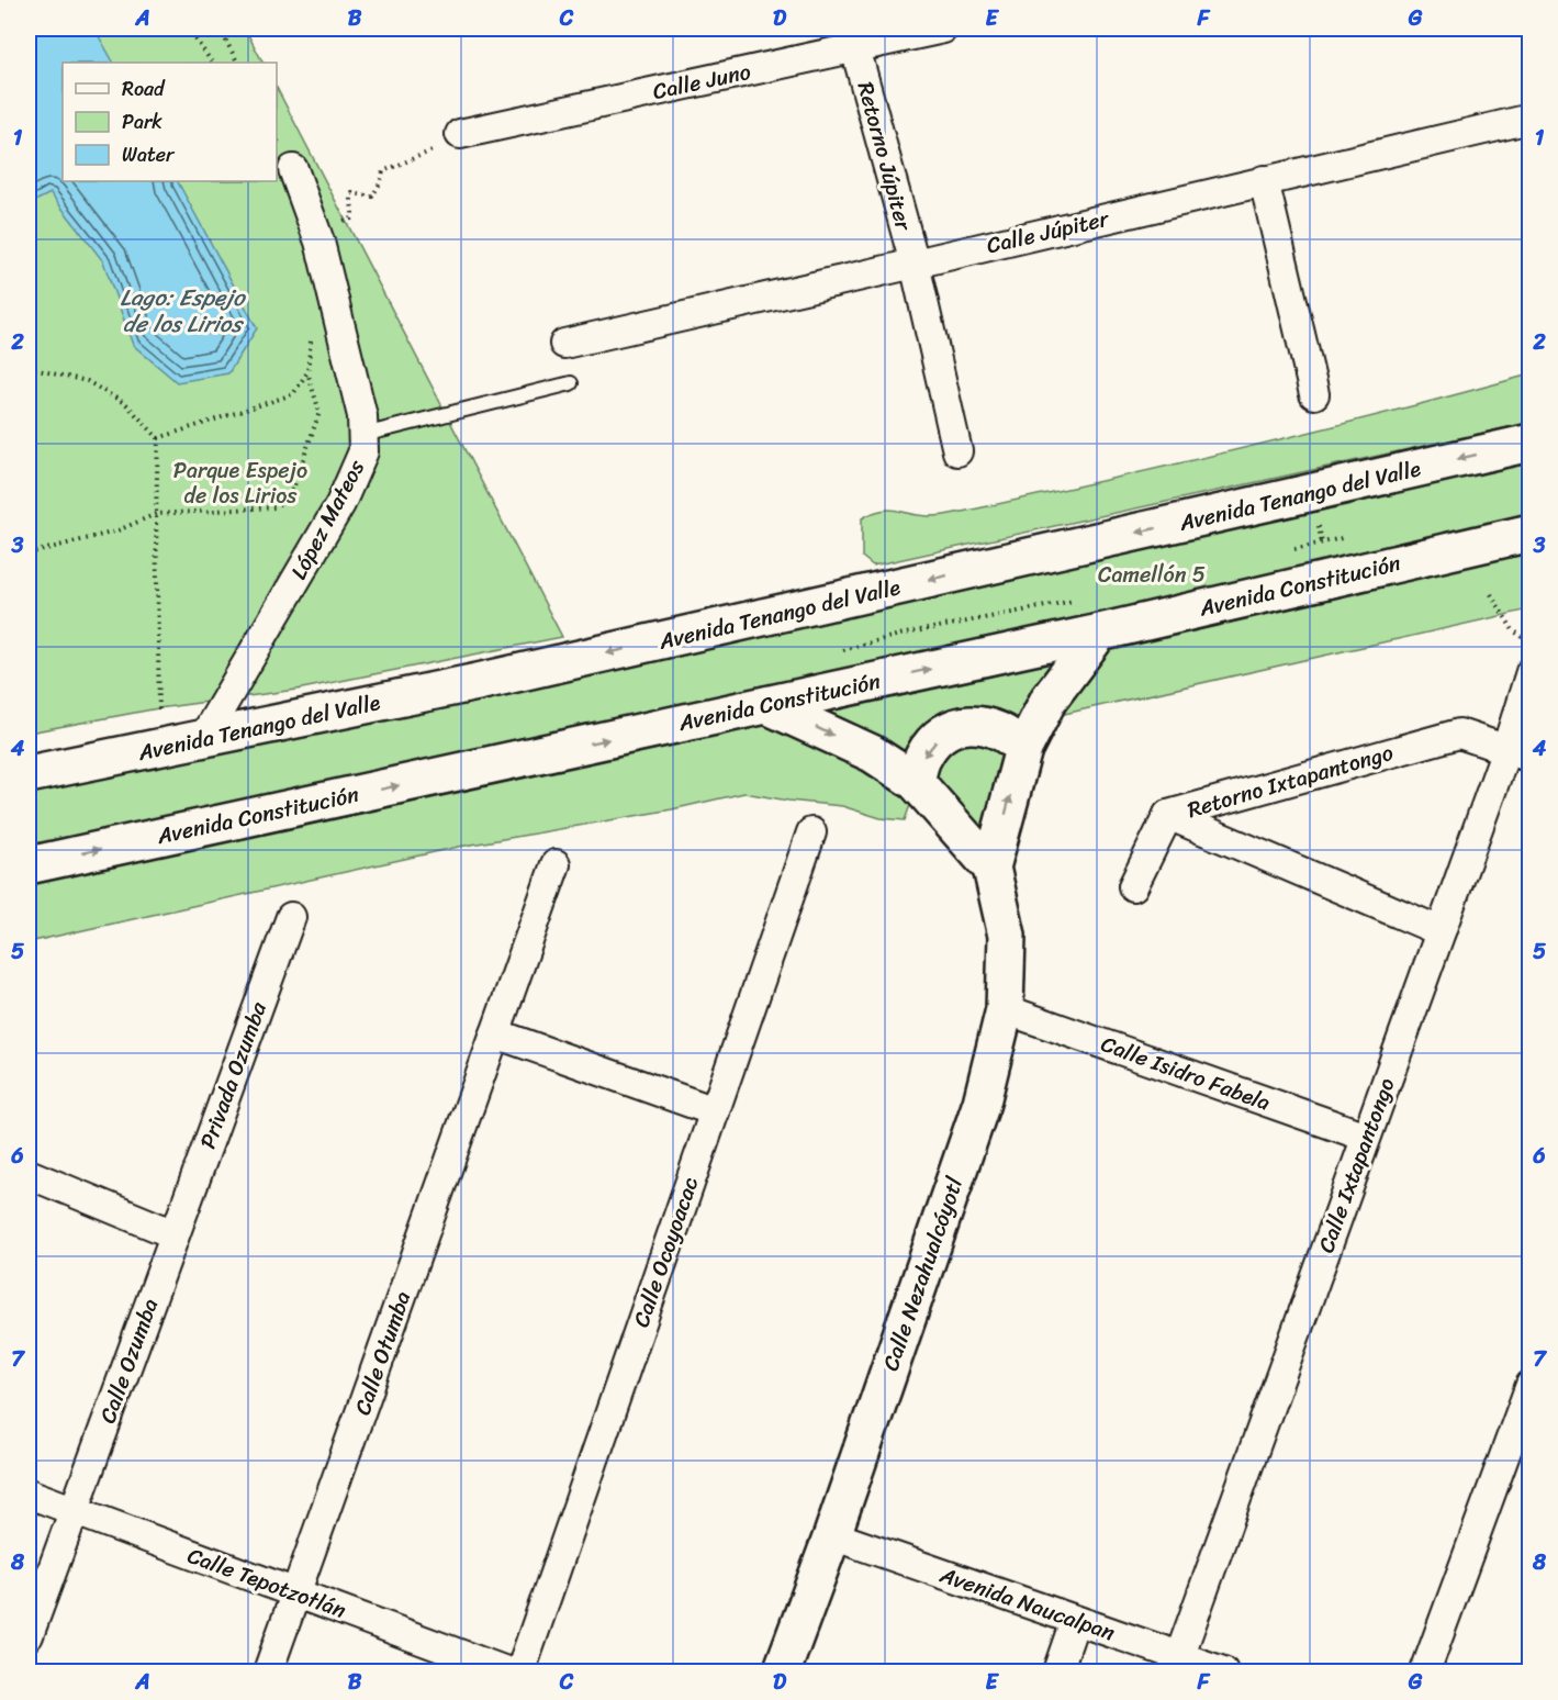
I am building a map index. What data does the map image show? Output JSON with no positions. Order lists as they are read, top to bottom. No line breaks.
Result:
{"streets":{"main road":["Avenida Tenango del Valle","Avenida Constitución","Calle Nezahualcóyotl"],"street":["Calle Juno","Retorno Júpiter","Calle Júpiter","López Mateos","Retorno Ixtapantongo","Calle Isidro Fabela","Privada Ozumba","Calle Ixtapantongo","Calle Ocoyoacac","Calle Otumba","Calle Ozumba","Calle Tepotzotlán","Avenida Naucalpan"]},"crossings":[["Calle Juno","Retorno Júpiter"],["Retorno Júpiter","Calle Júpiter"],["Avenida Tenango del Valle","López Mateos"],["Avenida Constitución","Calle Nezahualcóyotl"],["Retorno Ixtapantongo","Calle Ixtapantongo"],["Calle Isidro Fabela","Calle Ixtapantongo"],["Calle Isidro Fabela","Calle Nezahualcóyotl"],["Privada Ozumba","Calle Ozumba"],["Calle Ixtapantongo","Avenida Naucalpan"],["Calle Nezahualcóyotl","Avenida Naucalpan"],["Calle Otumba","Calle Tepotzotlán"],["Calle Ozumba","Calle Tepotzotlán"]],"one_way":["Avenida Tenango del Valle","Avenida Constitución"],"water":["Lago: Espejo de los Lirios"],"parks":["Parque Espejo de los Lirios","Camellón 5"],"legend":["Road","Park","Water"],"grid":{"columns":["A","B","C","D","E","F","G"],"rows":["1","2","3","4","5","6","7","8"]}}
